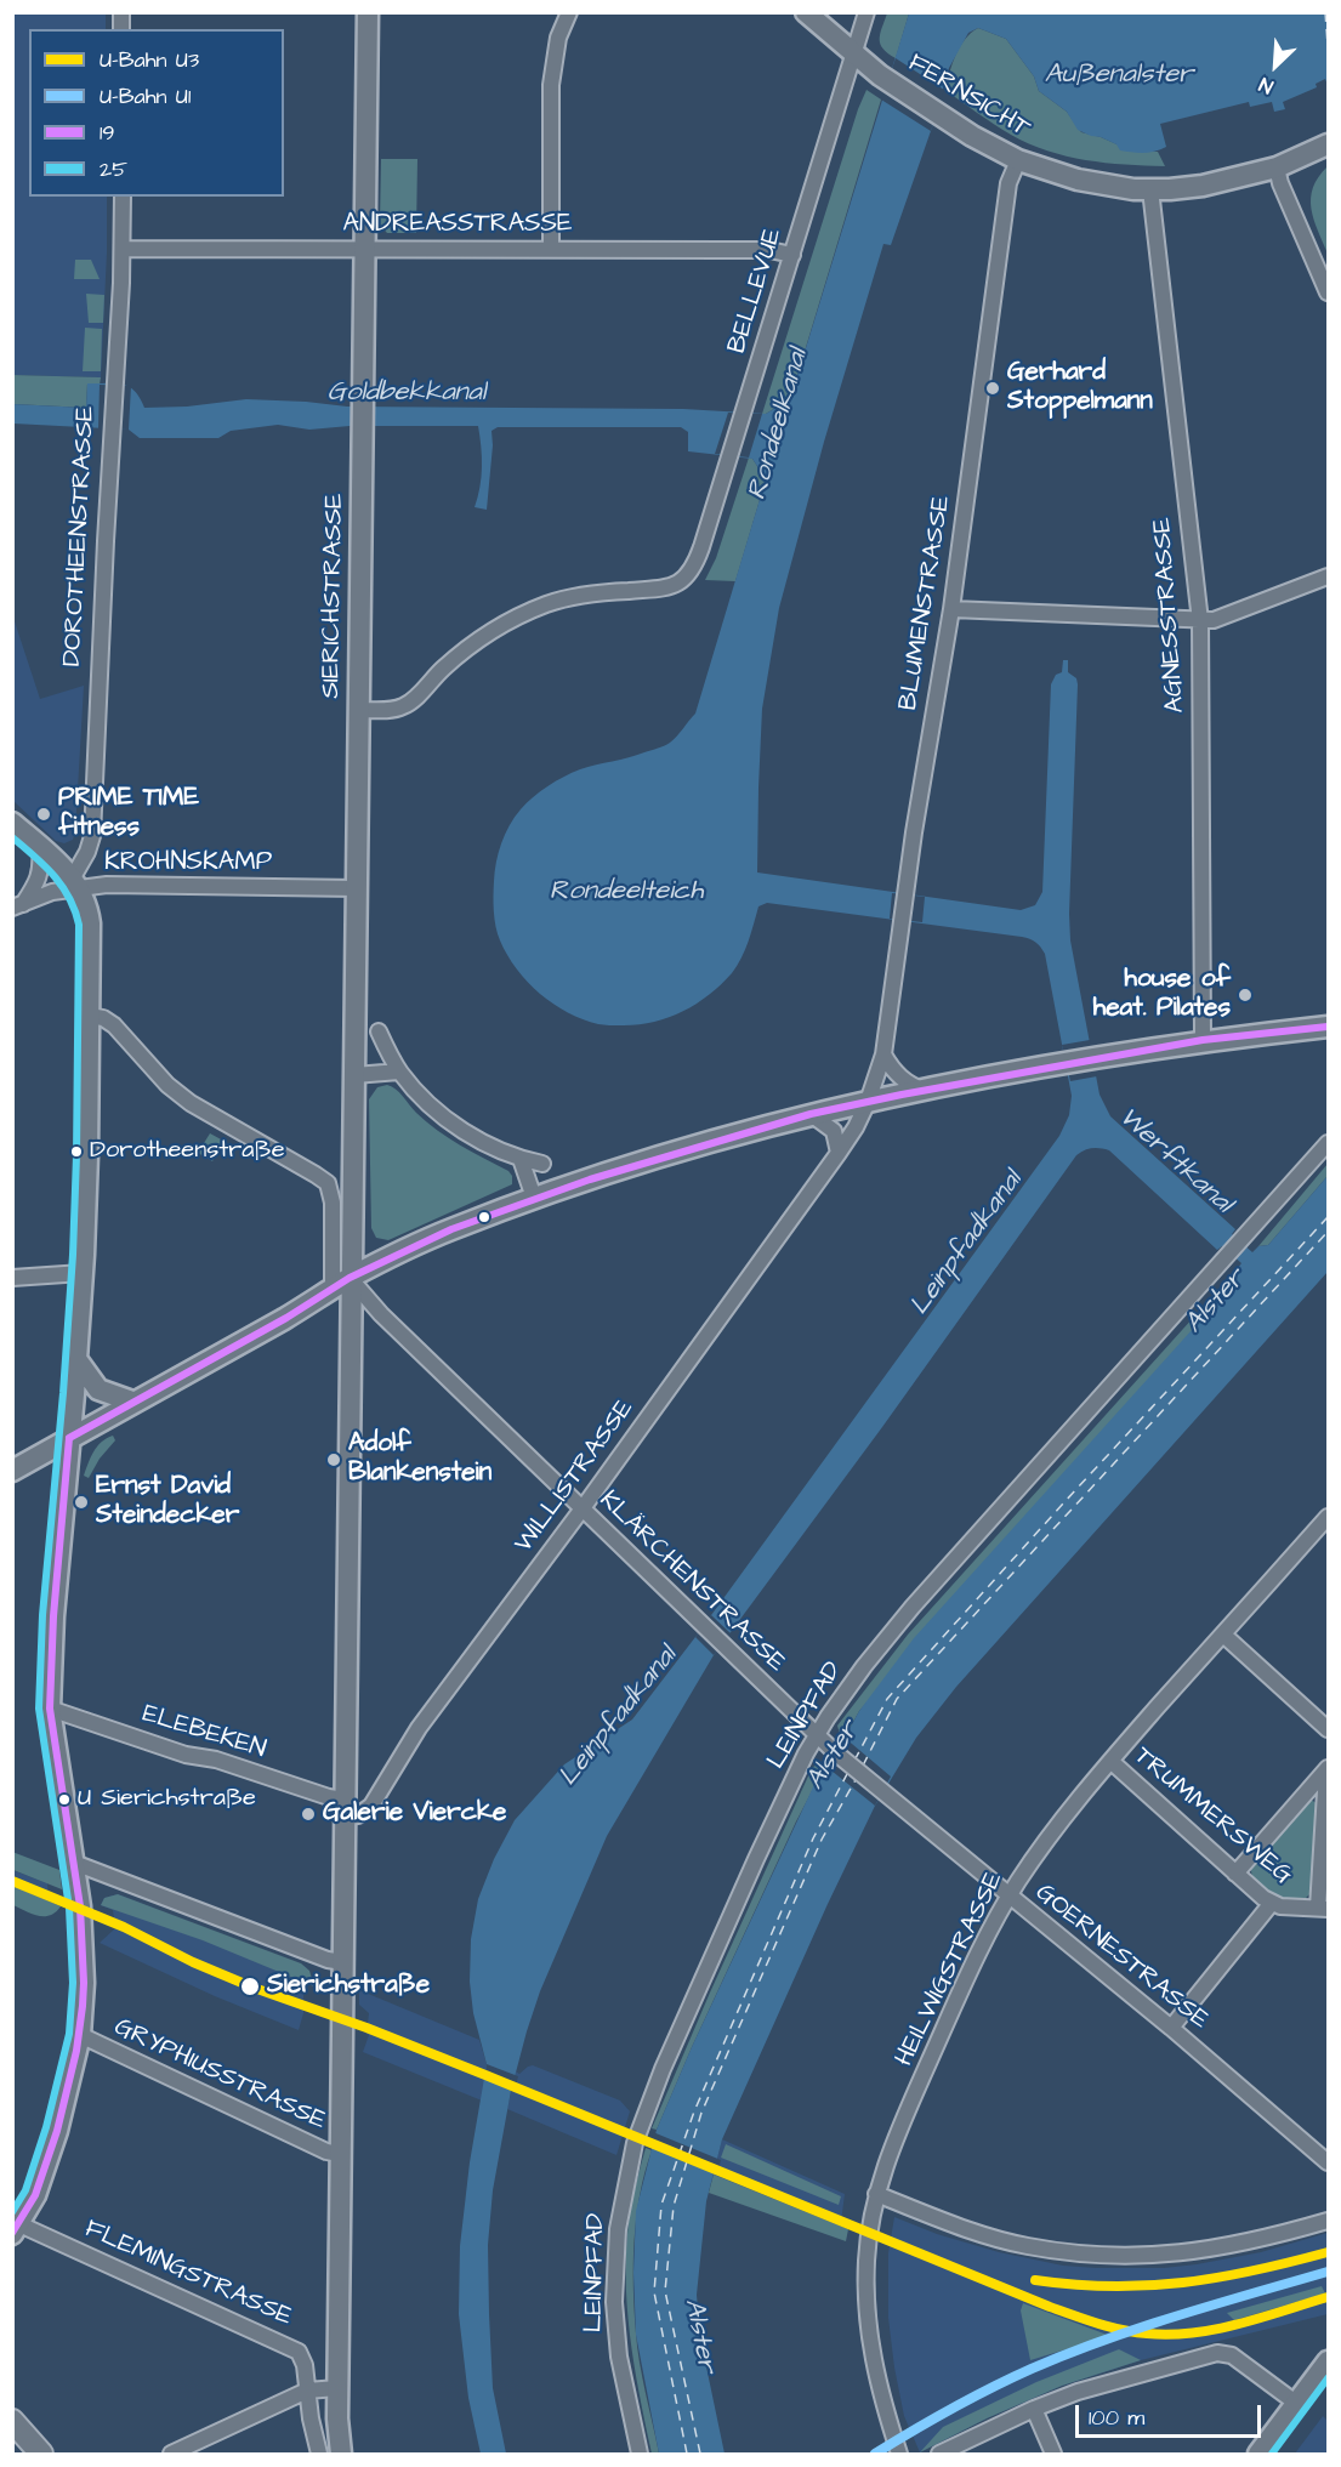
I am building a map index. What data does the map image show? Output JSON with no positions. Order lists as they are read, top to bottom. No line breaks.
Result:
{"streets":{"main road":["FERNSICHT","SIERICHSTRASSE"],"street":["ANDREASSTRASSE","BELLEVUE","DOROTHEENSTRASSE","BLUMENSTRASSE","AGNESSTRASSE","KROHNSKAMP","WILLISTRASSE","KLÄRCHENSTRASSE","LEINPFAD","ELEBEKEN","TRUMMERSWEG","GOERNESTRASSE","HEILWIGSTRASSE","GRYPHIUSSTRASSE","FLEMINGSTRASSE"]},"crossings":[["FERNSICHT","BELLEVUE"],["FERNSICHT","BLUMENSTRASSE"],["FERNSICHT","AGNESSTRASSE"],["ANDREASSTRASSE","BELLEVUE"],["ANDREASSTRASSE","DOROTHEENSTRASSE"],["ANDREASSTRASSE","SIERICHSTRASSE"],["BELLEVUE","SIERICHSTRASSE"],["DOROTHEENSTRASSE","KROHNSKAMP"],["SIERICHSTRASSE","KROHNSKAMP"],["SIERICHSTRASSE","WILLISTRASSE"],["SIERICHSTRASSE","KLÄRCHENSTRASSE"],["SIERICHSTRASSE","ELEBEKEN"],["SIERICHSTRASSE","GRYPHIUSSTRASSE"],["BLUMENSTRASSE","WILLISTRASSE"],["WILLISTRASSE","KLÄRCHENSTRASSE"],["WILLISTRASSE","ELEBEKEN"],["KLÄRCHENSTRASSE","LEINPFAD"],["KLÄRCHENSTRASSE","GOERNESTRASSE"],["LEINPFAD","GOERNESTRASSE"],["TRUMMERSWEG","HEILWIGSTRASSE"],["GOERNESTRASSE","HEILWIGSTRASSE"]],"water":["Außenalster","Goldbekkanal","Rondeelkanal","Rondeelteich","Werftkanal","Leinpfadkanal","Alster"],"places":["Gerhard Stoppelmann","PRIME TIME fitness","house of heat. Pilates","Dorotheenstraße","Adolf Blankenstein","Ernst David Steindecker","U Sierichstraße","Galerie Viercke","Sierichstraße"],"lines":["transit line 25","transit line 19","metro line U3","metro line U1"],"legend":["U-Bahn U3","U-Bahn U1","19","25"],"scale_bar":"100 m","north":"bottom left"}
